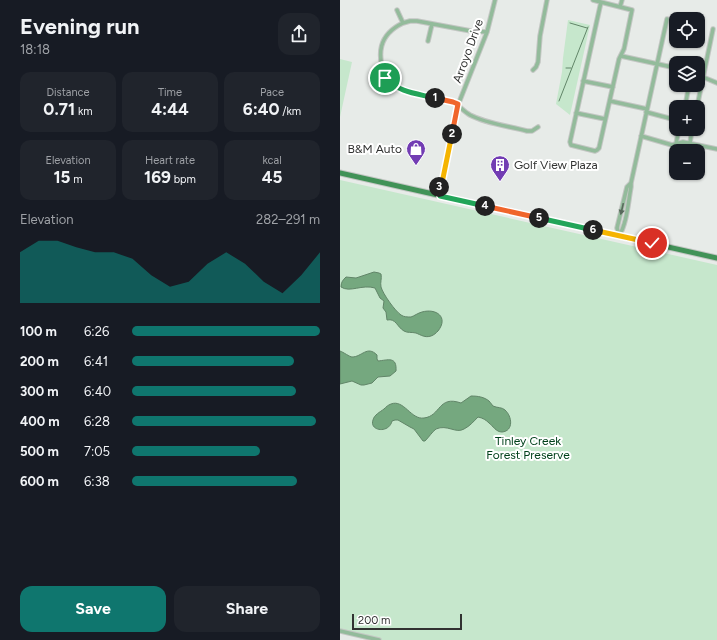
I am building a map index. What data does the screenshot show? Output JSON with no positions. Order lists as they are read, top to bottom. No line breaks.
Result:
{"streets":{"street":["Arroyo Drive"]},"parks":["Tinley Creek Forest Preserve"],"places":{"shop":["B&M Auto"],"building":["Golf View Plaza"]},"scale_bar":"200 m","page":{"heading":["Evening run","18:18"],"map_buttons":["+","−"],"stats":[["Distance","0.71 km"],["Time","4:44"],["Pace","6:40 /km"],["Elevation","15 m"],["Heart rate","169 bpm"],["kcal","45"]],"pins":["1","2","3","4","5","6"],"chart":["Elevation","282–291 m"],"list":[{"name":"100 m","note":"6:26"},{"name":"200 m","note":"6:41"},{"name":"300 m","note":"6:40"},{"name":"400 m","note":"6:28"},{"name":"500 m","note":"7:05"},{"name":"600 m","note":"6:38"}],"buttons":["Save","Share"],"scale":"200 m"}}
